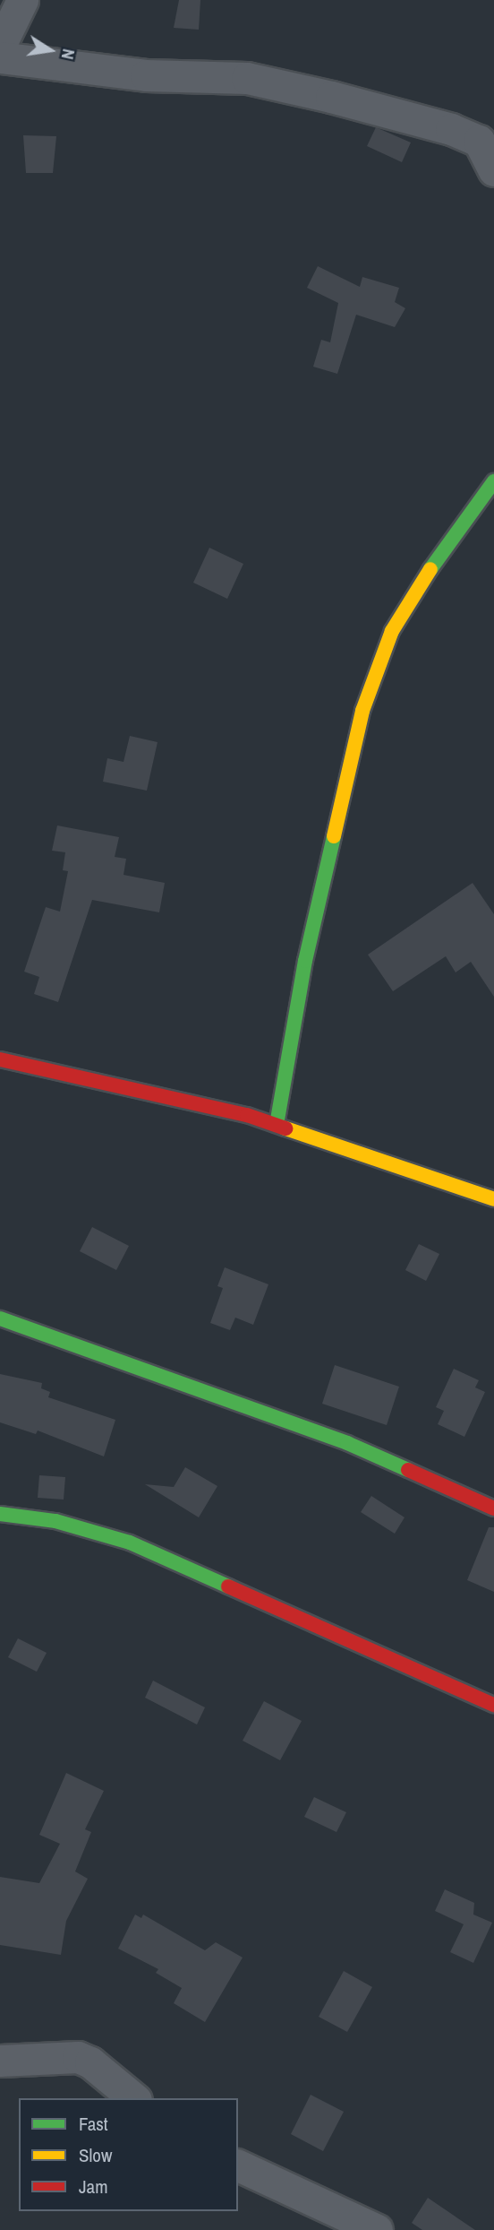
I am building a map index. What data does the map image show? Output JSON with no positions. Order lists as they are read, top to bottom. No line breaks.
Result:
{"legend":["Fast","Slow","Jam"],"north":"right"}
